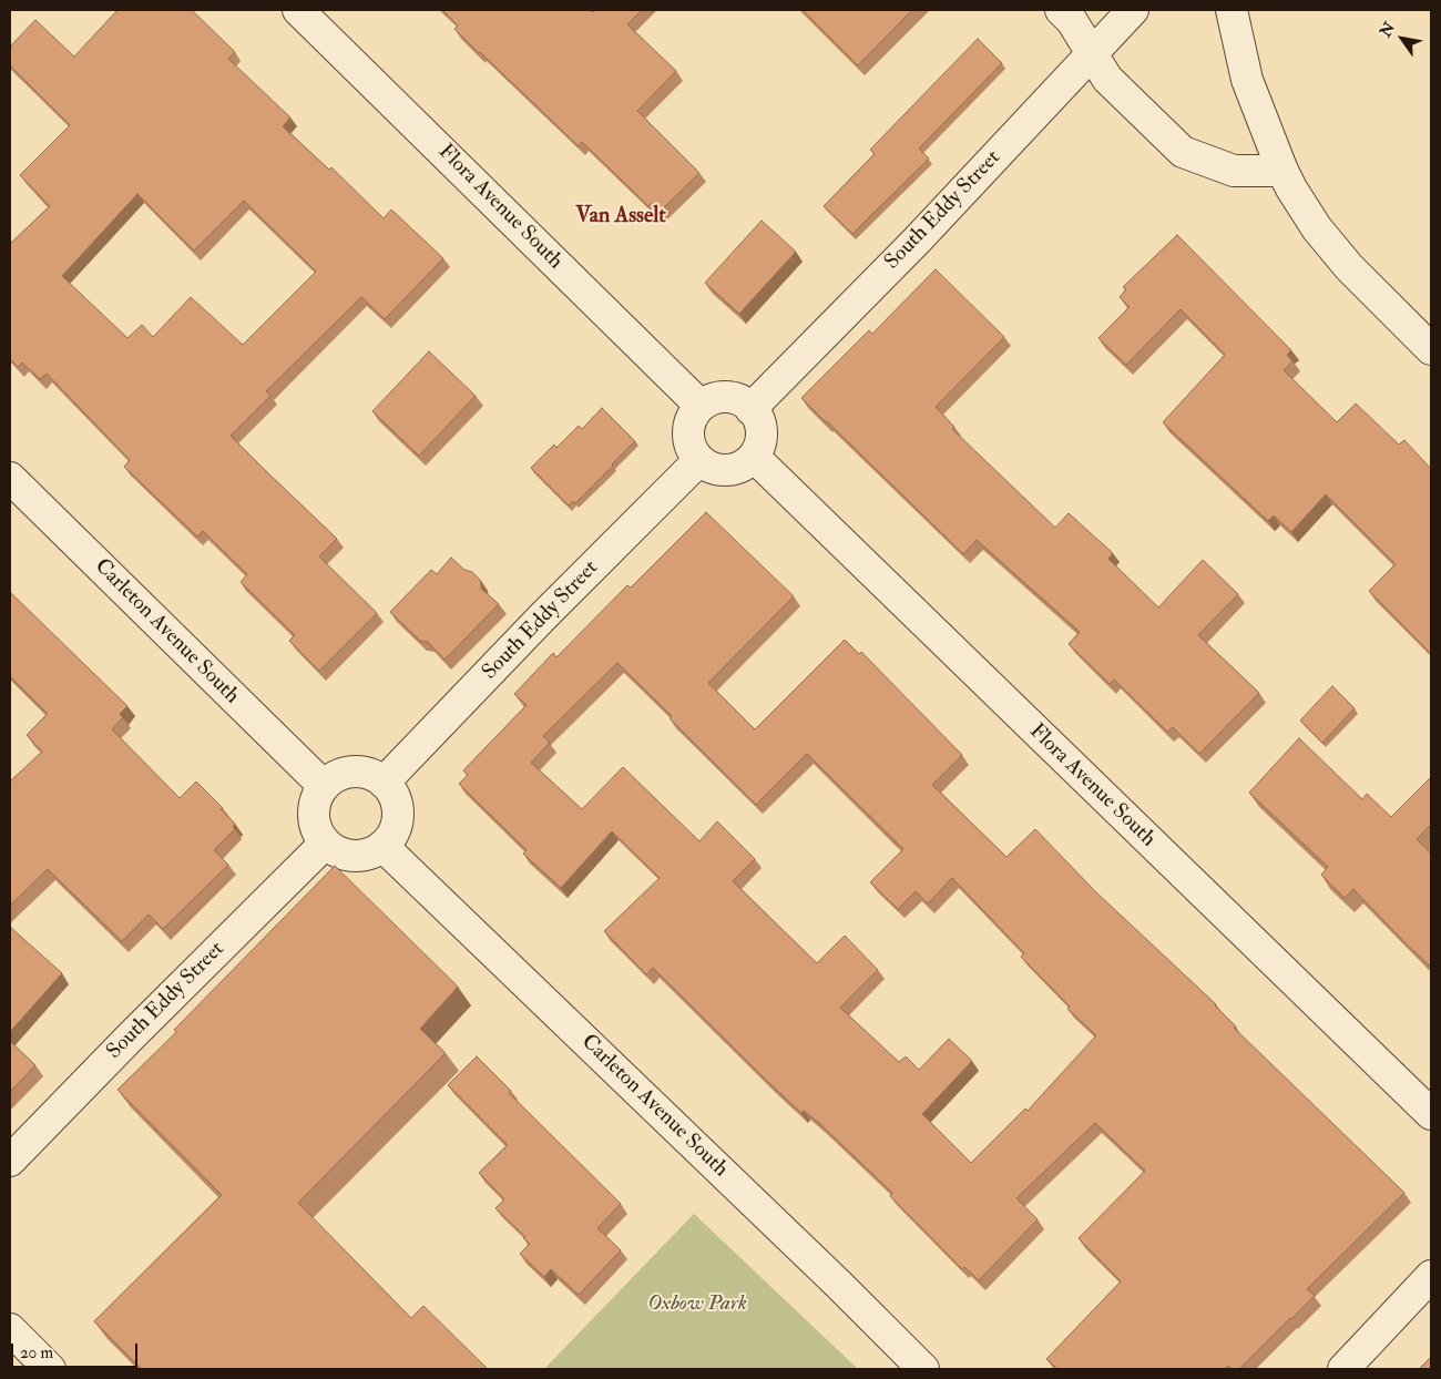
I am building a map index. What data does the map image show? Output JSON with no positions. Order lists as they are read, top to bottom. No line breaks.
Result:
{"streets":{"street":["Flora Avenue South","South Eddy Street","Carleton Avenue South"]},"crossings":[["Flora Avenue South","South Eddy Street"],["South Eddy Street","Carleton Avenue South"]],"districts":["Van Asselt"],"parks":["Oxbow Park"],"scale_bar":"20 m","north":"top left"}
